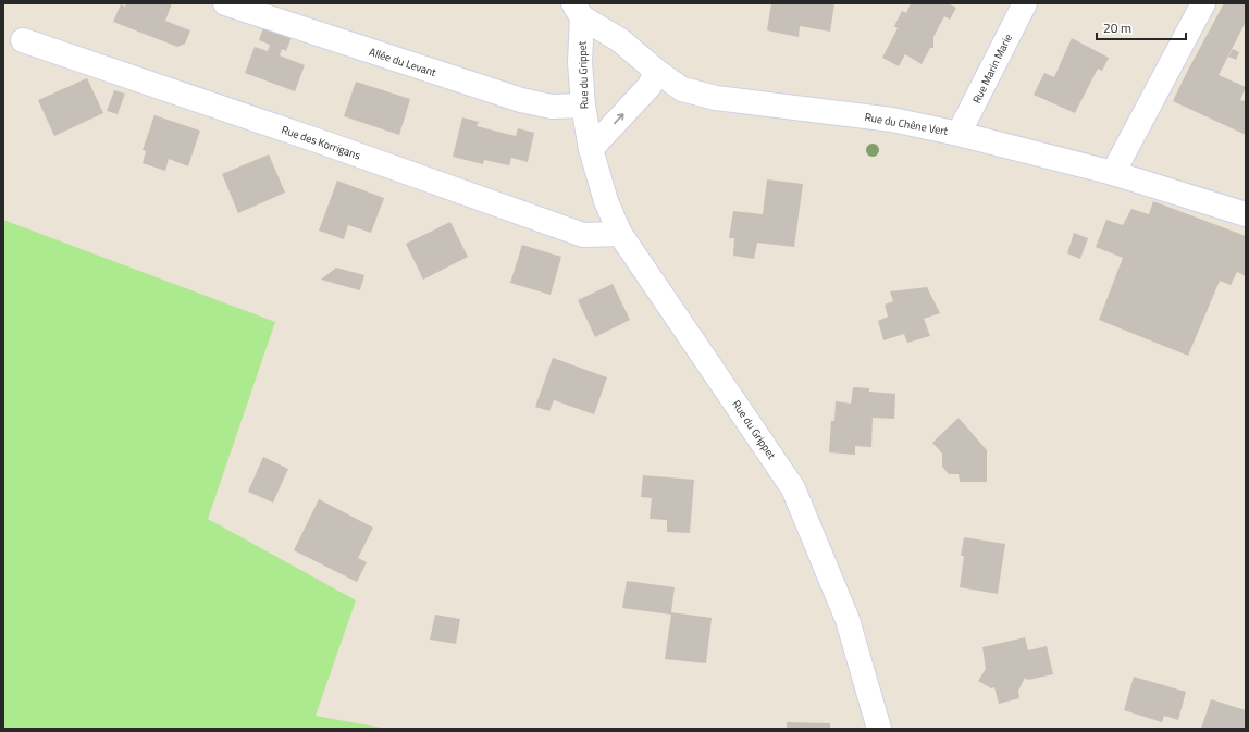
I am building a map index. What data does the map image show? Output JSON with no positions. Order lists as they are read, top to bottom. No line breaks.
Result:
{"streets":{"street":["Allée du Levant","Rue Marin Marie","Rue du Grippet","Rue du Chêne Vert","Rue des Korrigans"]},"crossings":[["Allée du Levant","Rue du Grippet"],["Rue Marin Marie","Rue du Chêne Vert"],["Rue du Grippet","Rue du Chêne Vert"],["Rue du Grippet","Rue des Korrigans"]],"scale_bar":"20 m"}
